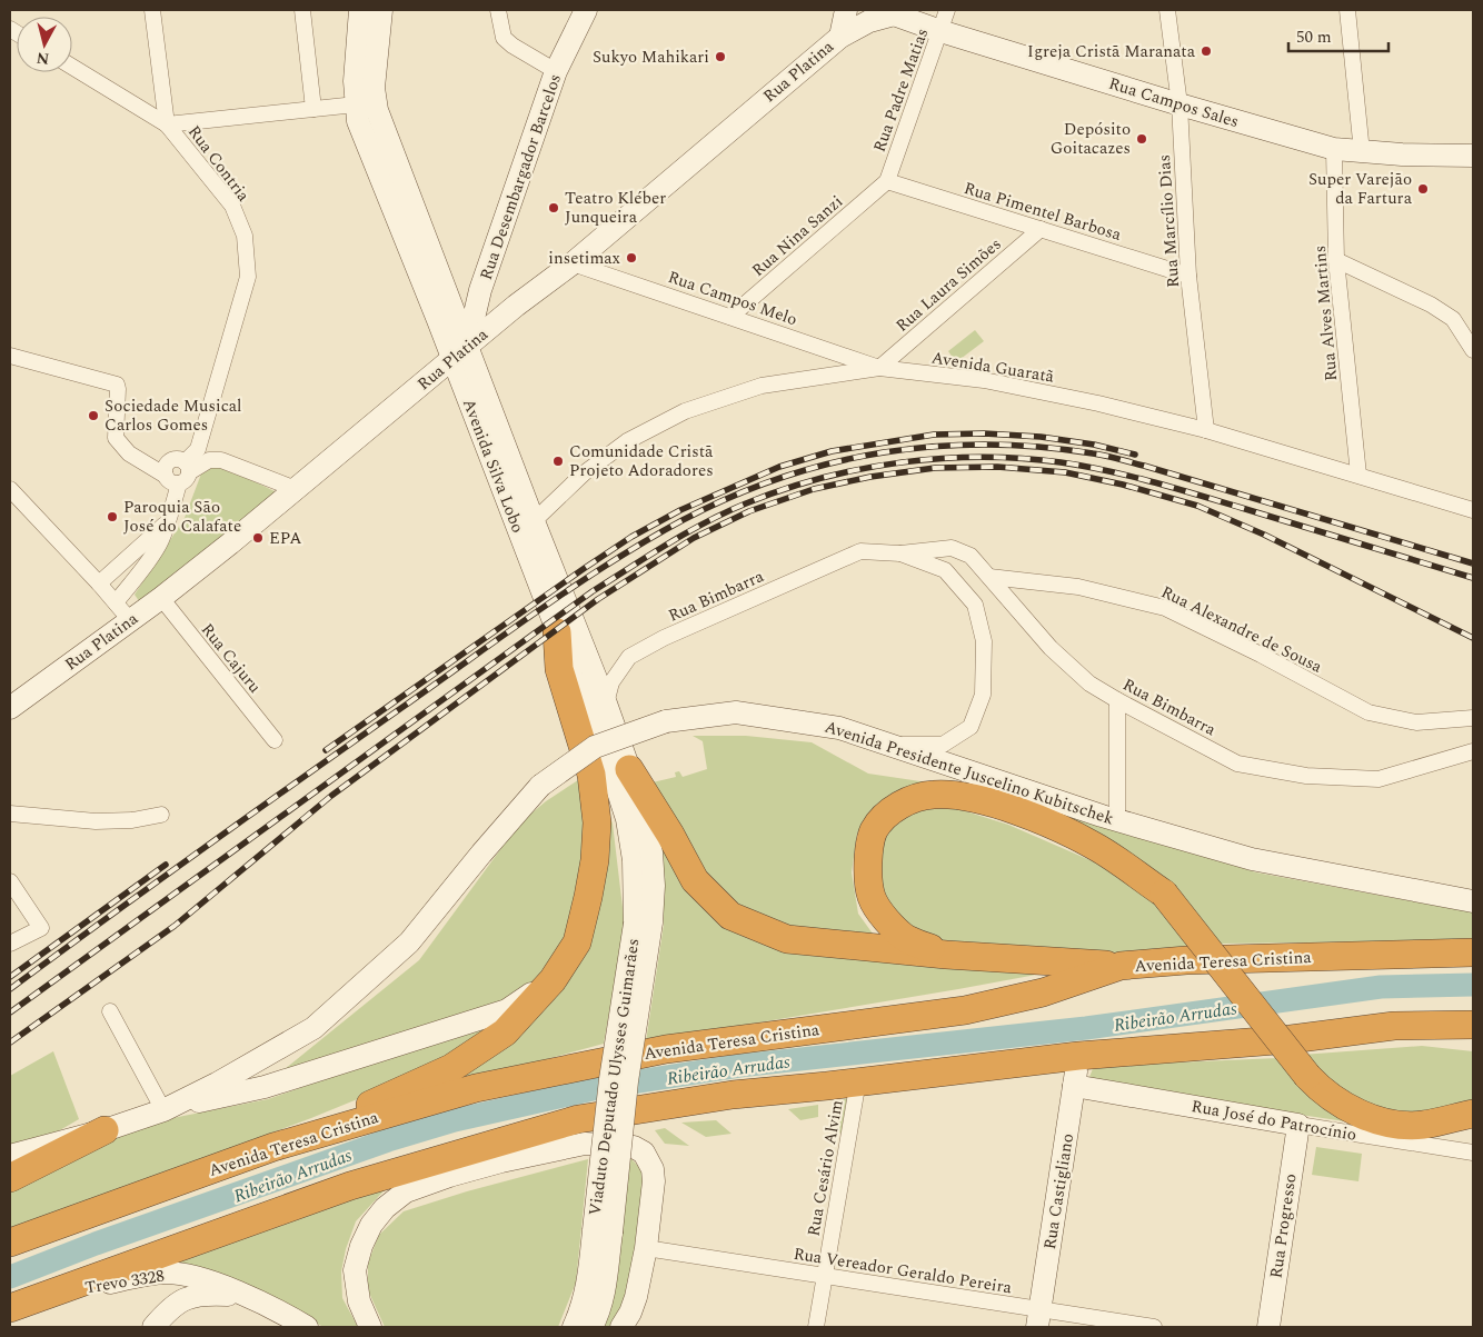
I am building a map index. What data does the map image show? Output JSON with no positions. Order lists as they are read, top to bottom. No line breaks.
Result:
{"streets":{"highway":["Avenida Teresa Cristina"],"main road":["Rua Platina","Rua Campos Sales","Rua Desembargador Barcelos","Avenida Silva Lobo","Avenida Presidente Juscelino Kubitschek","Viaduto Deputado Ulysses Guimarães","Rua José do Patrocínio","Rua Castigliano","Rua Progresso","Trevo 3328"],"street":["Rua Padre Matias","Rua Contria","Rua Pimentel Barbosa","Rua Marcílio Dias","Rua Nina Sanzi","Rua Laura Simões","Rua Campos Melo","Rua Alves Martins","Avenida Guaratã","Rua Bimbarra","Rua Alexandre de Sousa","Rua Cajuru","Rua Cesário Alvim","Rua Vereador Geraldo Pereira"]},"crossings":[["Rua Platina","Rua Campos Sales"],["Rua Platina","Rua Desembargador Barcelos"],["Rua Platina","Rua Campos Melo"],["Rua Platina","Avenida Silva Lobo"],["Rua Platina","Rua Cajuru"],["Rua Padre Matias","Rua Campos Sales"],["Rua Padre Matias","Rua Pimentel Barbosa"],["Rua Padre Matias","Rua Nina Sanzi"],["Rua Campos Sales","Rua Marcílio Dias"],["Rua Campos Sales","Rua Alves Martins"],["Rua Desembargador Barcelos","Avenida Silva Lobo"],["Rua Pimentel Barbosa","Rua Marcílio Dias"],["Rua Pimentel Barbosa","Rua Nina Sanzi"],["Rua Pimentel Barbosa","Rua Laura Simões"],["Rua Marcílio Dias","Avenida Guaratã"],["Rua Nina Sanzi","Rua Campos Melo"],["Rua Laura Simões","Rua Campos Melo"],["Rua Laura Simões","Avenida Guaratã"],["Rua Campos Melo","Avenida Guaratã"],["Rua Alves Martins","Avenida Guaratã"],["Avenida Guaratã","Avenida Silva Lobo"],["Avenida Silva Lobo","Rua Bimbarra"],["Avenida Silva Lobo","Viaduto Deputado Ulysses Guimarães"],["Rua Bimbarra","Rua Alexandre de Sousa"],["Rua Bimbarra","Avenida Presidente Juscelino Kubitschek"],["Rua José do Patrocínio","Rua Castigliano"],["Rua José do Patrocínio","Rua Progresso"],["Rua Cesário Alvim","Rua Vereador Geraldo Pereira"],["Rua Castigliano","Rua Vereador Geraldo Pereira"]],"water":["Ribeirão Arrudas"],"places":["Igreja Cristã Maranata","Sukyo Mahikari","Depósito Goitacazes","Super Varejão da Fartura","Teatro Kléber Junqueira","insetimax","Sociedade Musical Carlos Gomes","Comunidade Cristã Projeto Adoradores","Paroquia São José do Calafate","EPA"],"scale_bar":"50 m","north":"bottom"}
